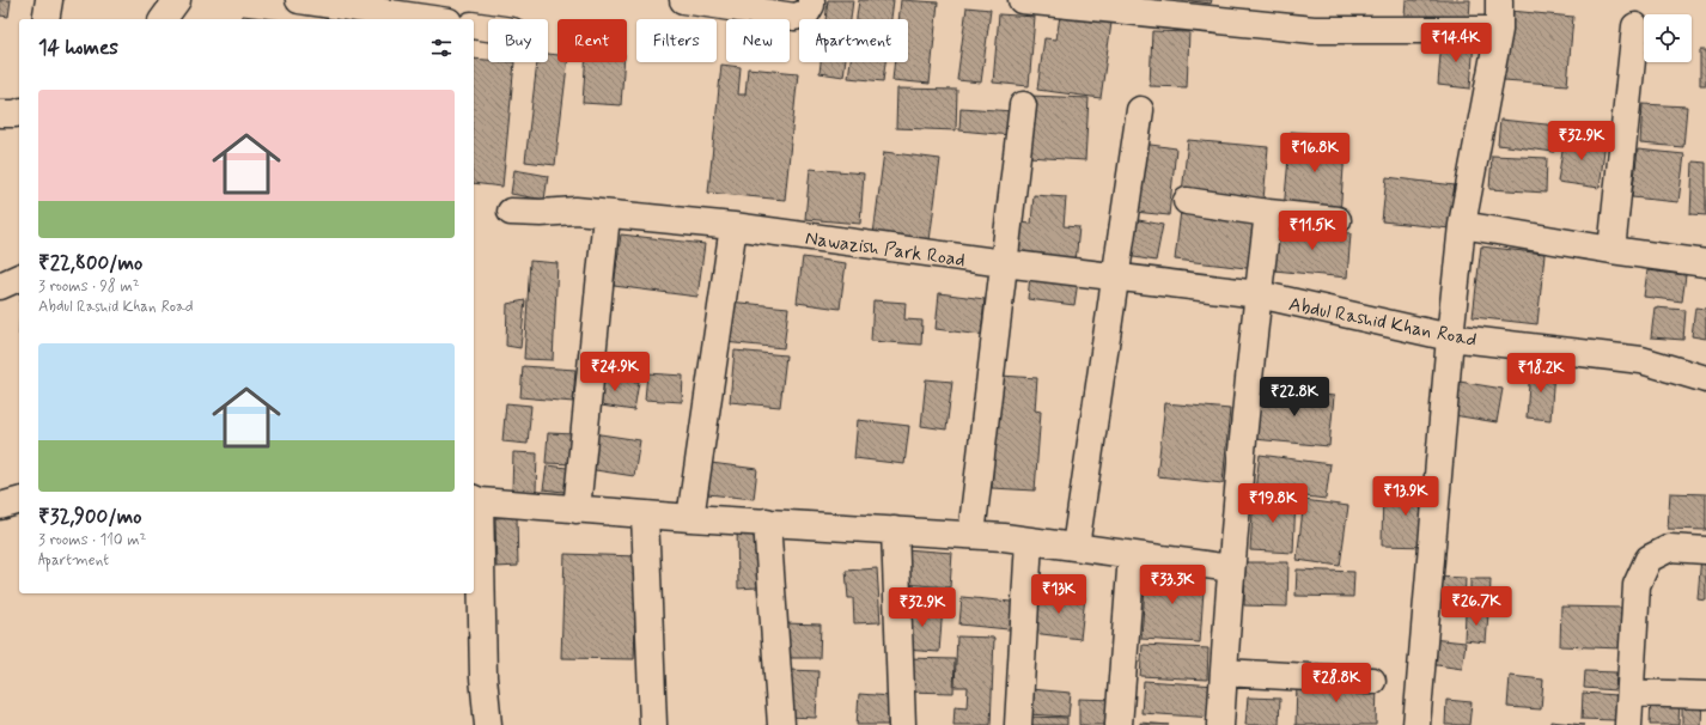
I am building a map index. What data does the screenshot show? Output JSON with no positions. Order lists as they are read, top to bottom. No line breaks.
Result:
{"streets":{"street":["Nawazish Park Road","Abdul Rashid Khan Road"]},"crossings":[["Nawazish Park Road","Abdul Rashid Khan Road"]],"page":{"chip":["Buy","Rent","Filters","New","Apartment"],"heading":"14 homes","price":["₹14.4K","₹32.9K","₹16.8K","₹11.5K","₹24.9K","₹18.2K","₹22.8K","₹13.9K","₹19.8K","₹33.3K","₹13K","₹26.7K","₹32.9K","₹28.8K"],"list":[{"name":"₹22,800/mo","note":"3 rooms · 98 m² · Abdul Rashid Khan Road"},{"name":"₹32,900/mo","note":"3 rooms · 110 m² · Apartment"}]}}
